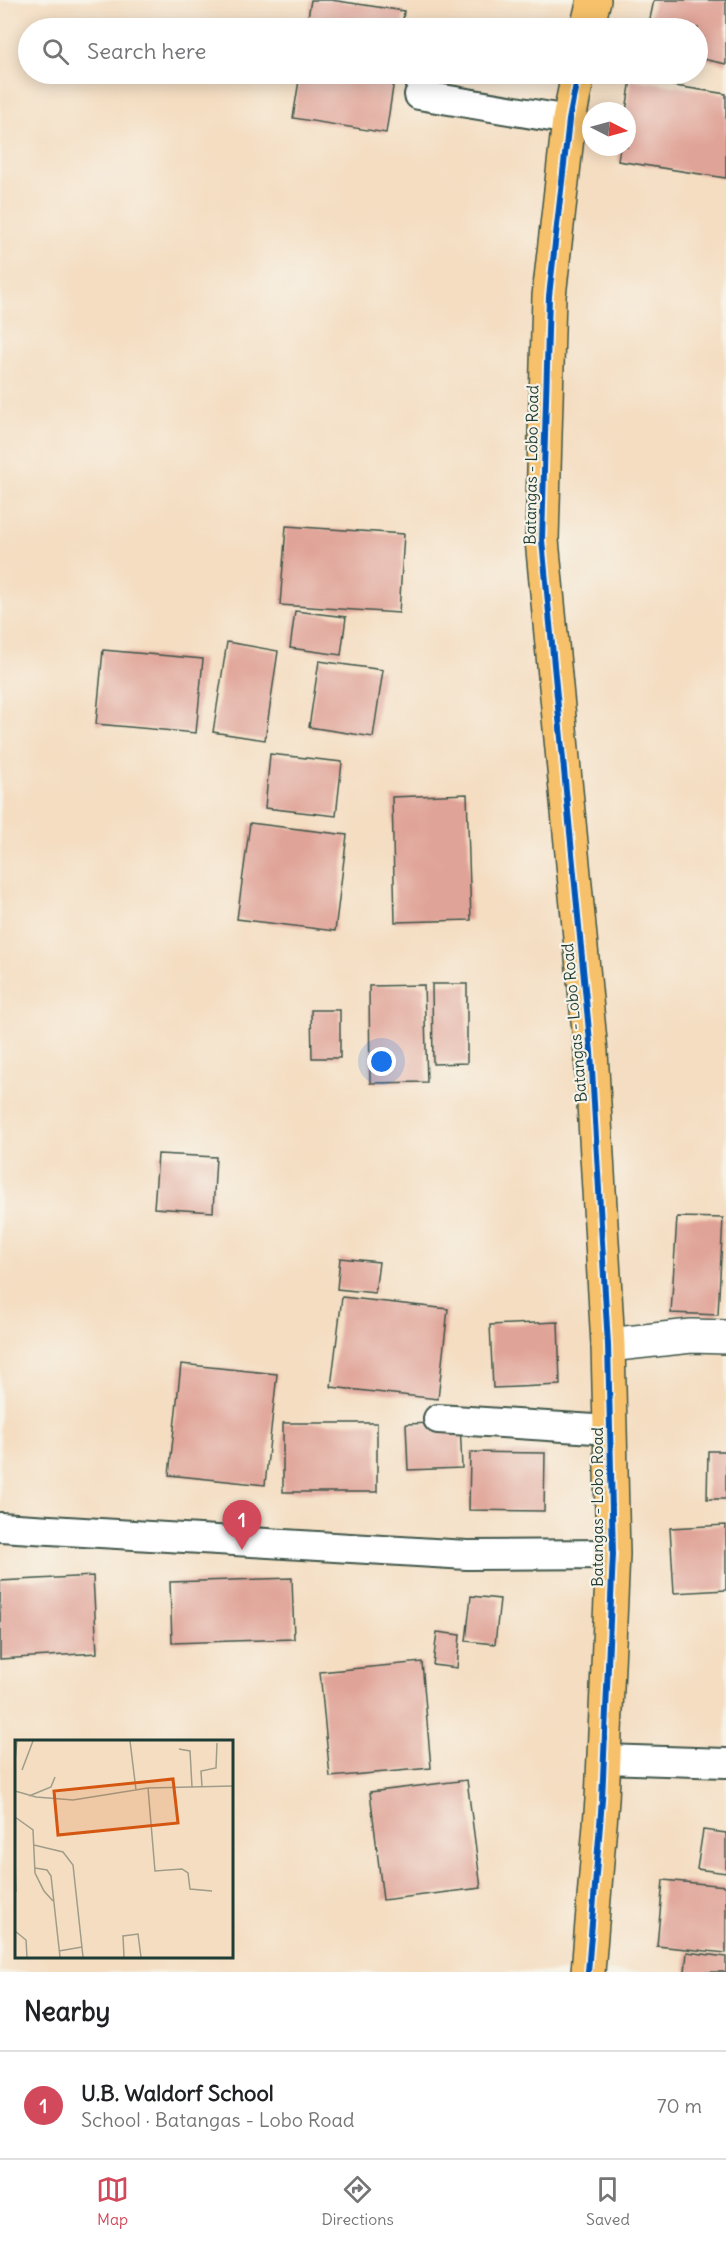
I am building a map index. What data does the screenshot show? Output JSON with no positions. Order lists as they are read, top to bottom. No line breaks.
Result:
{"streets":{"main road":["Batangas - Lobo Road"]},"north":"right","page":{"search":"Search here","pins":"1","heading":"Nearby","list":[{"mark":"1","name":"U.B. Waldorf School","note":"School · Batangas - Lobo Road","value":"70 m"}],"nav":["Map","Directions","Saved"]}}
